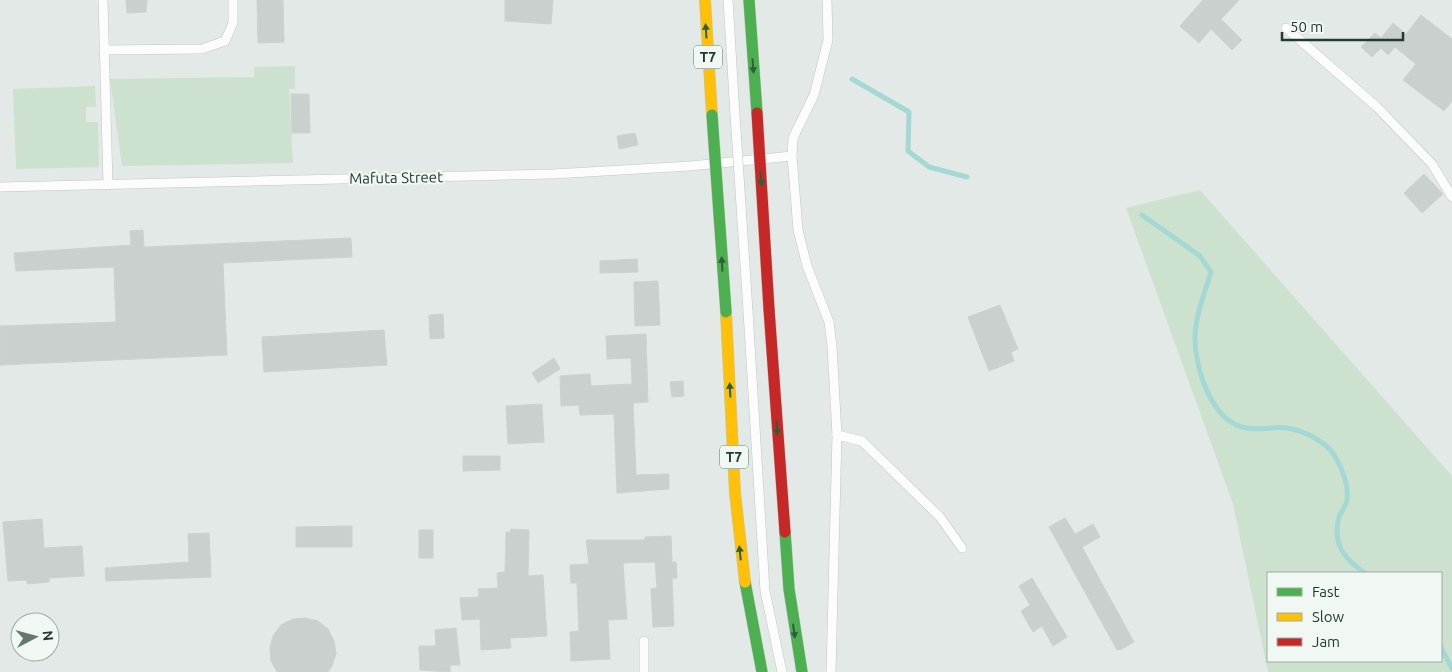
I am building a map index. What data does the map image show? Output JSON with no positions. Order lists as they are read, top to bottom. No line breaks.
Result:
{"streets":{"highway":["T7"],"lane":["Mafuta Street"]},"legend":["Fast","Slow","Jam"],"scale_bar":"50 m","north":"right"}
